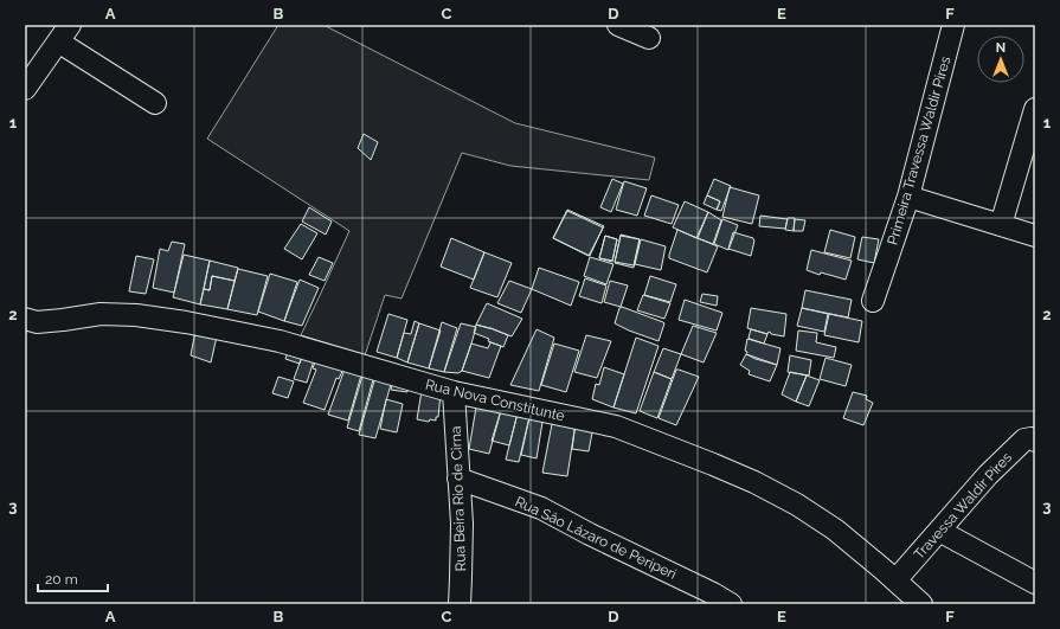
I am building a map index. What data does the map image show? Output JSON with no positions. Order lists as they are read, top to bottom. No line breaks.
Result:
{"streets":{"street":["Primeira Travessa Waldir Pires","Rua Nova Constitunte","Rua Beira Rio de Cirna","Travessa Waldir Pires","Rua Sâo Lázaro de Periperi"]},"crossings":[["Rua Nova Constitunte","Rua Beira Rio de Cirna"],["Rua Nova Constitunte","Travessa Waldir Pires"],["Rua Beira Rio de Cirna","Rua Sâo Lázaro de Periperi"]],"scale_bar":"20 m","north":"top","grid":{"columns":["A","B","C","D","E","F"],"rows":["1","2","3"]}}
